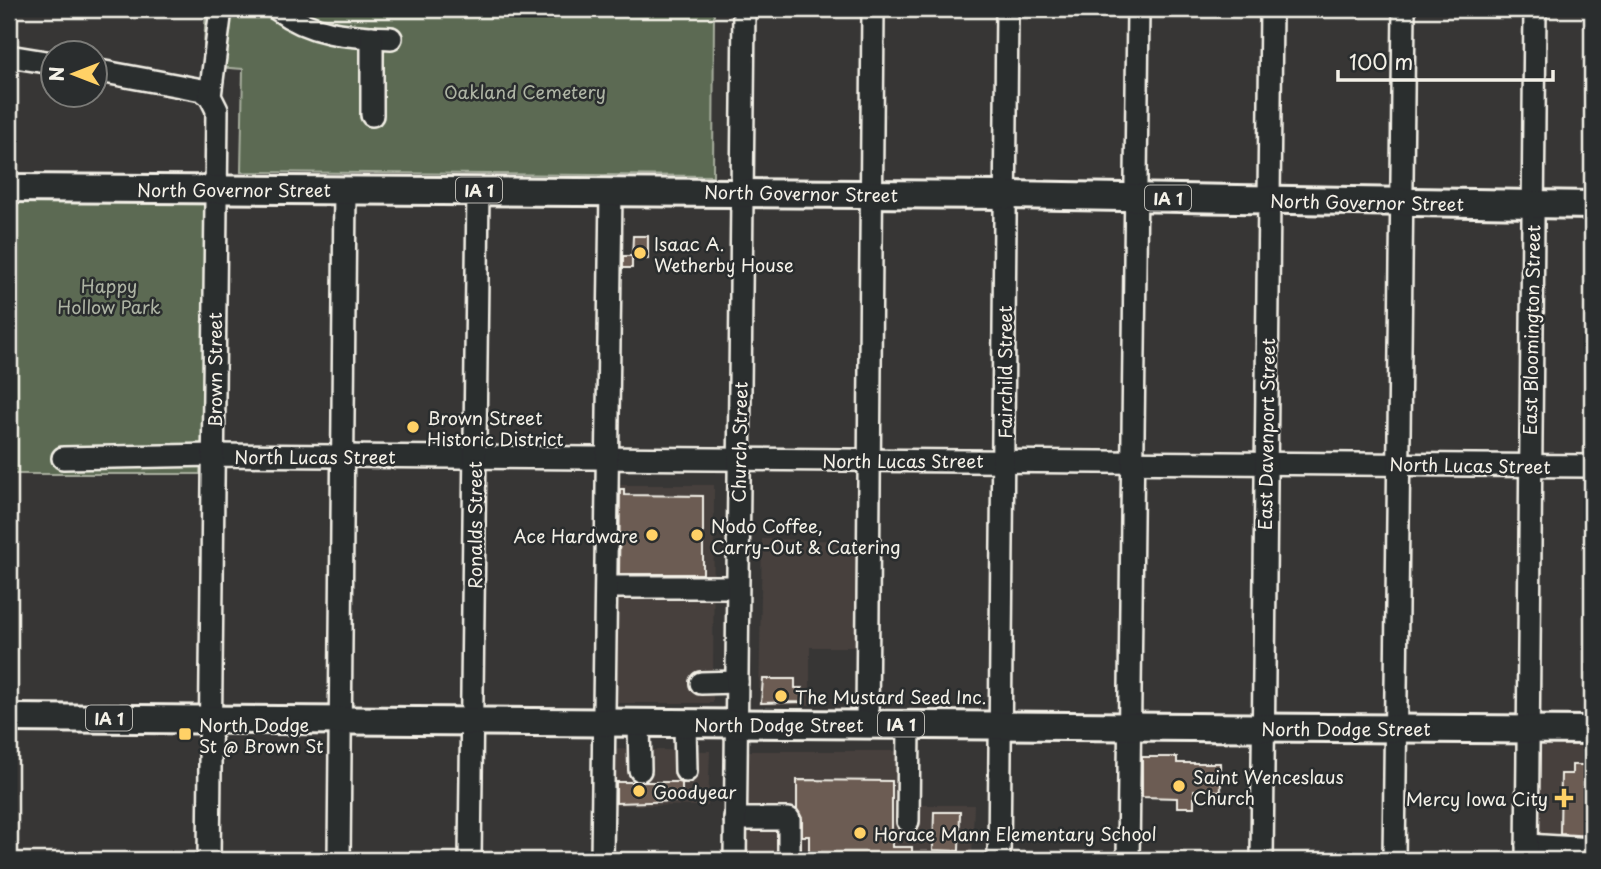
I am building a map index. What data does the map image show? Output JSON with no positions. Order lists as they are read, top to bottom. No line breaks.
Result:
{"streets":{"main road":["North Governor Street","IA 1","North Dodge Street"],"street":["East Bloomington Street","Brown Street","Fairchild Street","East Davenport Street","Church Street","North Lucas Street","Ronalds Street"]},"crossings":[["North Governor Street","East Bloomington Street"],["North Governor Street","Brown Street"],["North Governor Street","Fairchild Street"],["North Governor Street","East Davenport Street"],["North Governor Street","Church Street"],["North Governor Street","Ronalds Street"],["East Bloomington Street","North Lucas Street"],["East Bloomington Street","North Dodge Street"],["Brown Street","North Lucas Street"],["Brown Street","North Dodge Street"],["Fairchild Street","North Lucas Street"],["Fairchild Street","North Dodge Street"],["East Davenport Street","North Lucas Street"],["East Davenport Street","North Dodge Street"],["Church Street","North Lucas Street"],["Church Street","North Dodge Street"],["North Lucas Street","Ronalds Street"],["Ronalds Street","North Dodge Street"]],"parks":["Oakland Cemetery","Happy Hollow Park"],"places":{"other":["Isaac A. Wetherby House","Brown Street Historic District","Ace Hardware","Nodo Coffee, Carry-Out & Catering","The Mustard Seed Inc.","Saint Wenceslaus Church","Goodyear","Horace Mann Elementary School"],"transit":["North Dodge St @ Brown St"],"health":["Mercy Iowa City"]},"scale_bar":"100 m","north":"left"}
